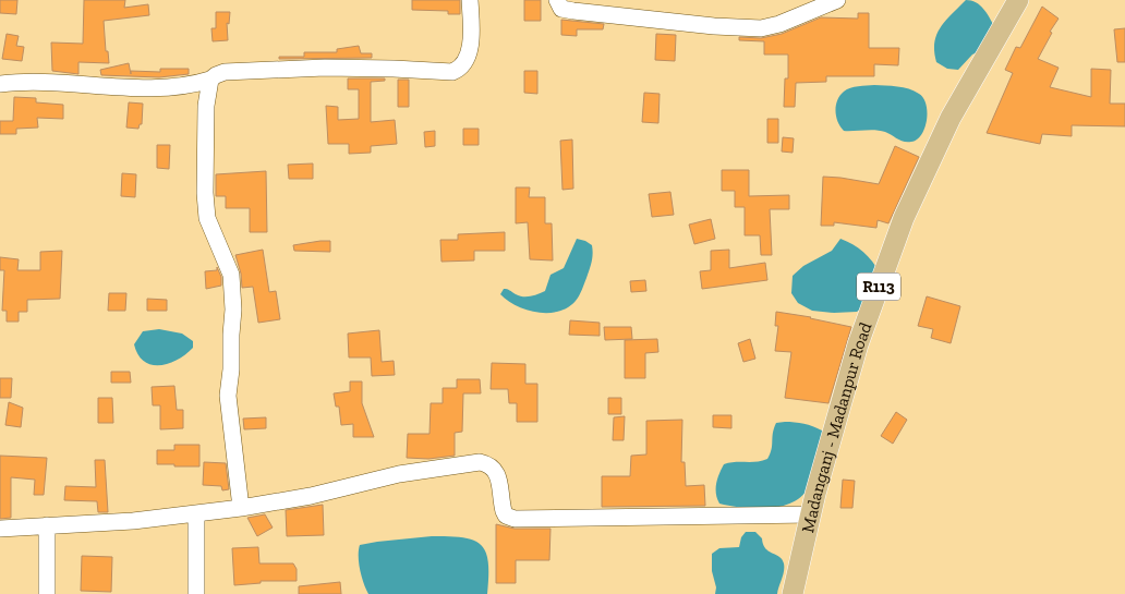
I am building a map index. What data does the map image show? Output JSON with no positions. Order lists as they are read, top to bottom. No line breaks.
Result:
{"streets":{"main road":["R113","Madanganj - Madanpur Road"]}}
